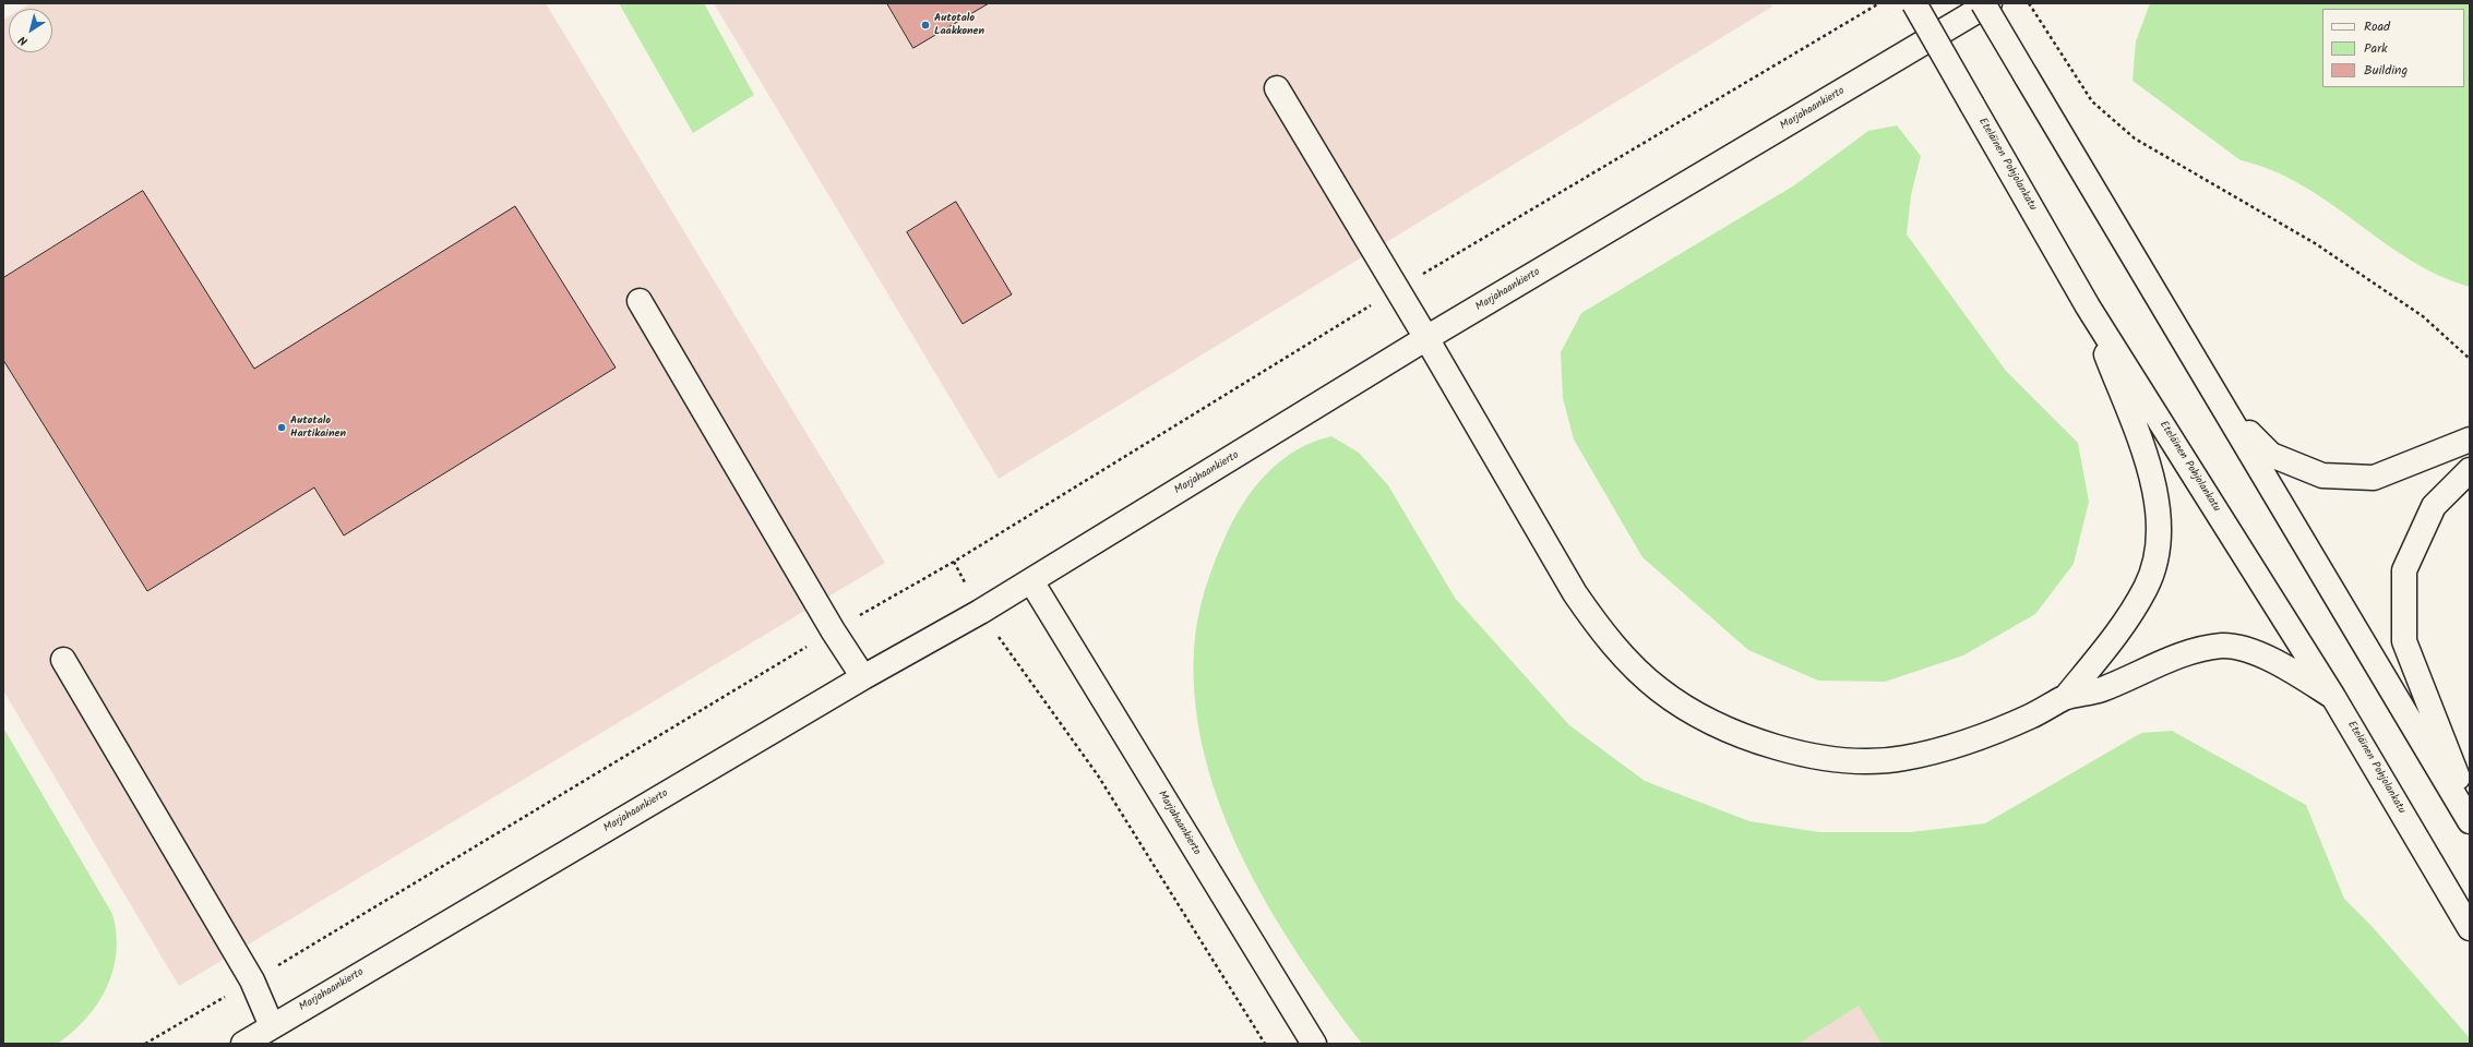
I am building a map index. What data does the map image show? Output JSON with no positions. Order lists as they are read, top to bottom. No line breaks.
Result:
{"streets":{"main road":["Marjahaankierto","Eteläinen Pohjolankatu"]},"places":["Autotalo Laakkonen","Autotalo Hartikainen"],"legend":["Road","Park","Building"],"north":"bottom left"}
